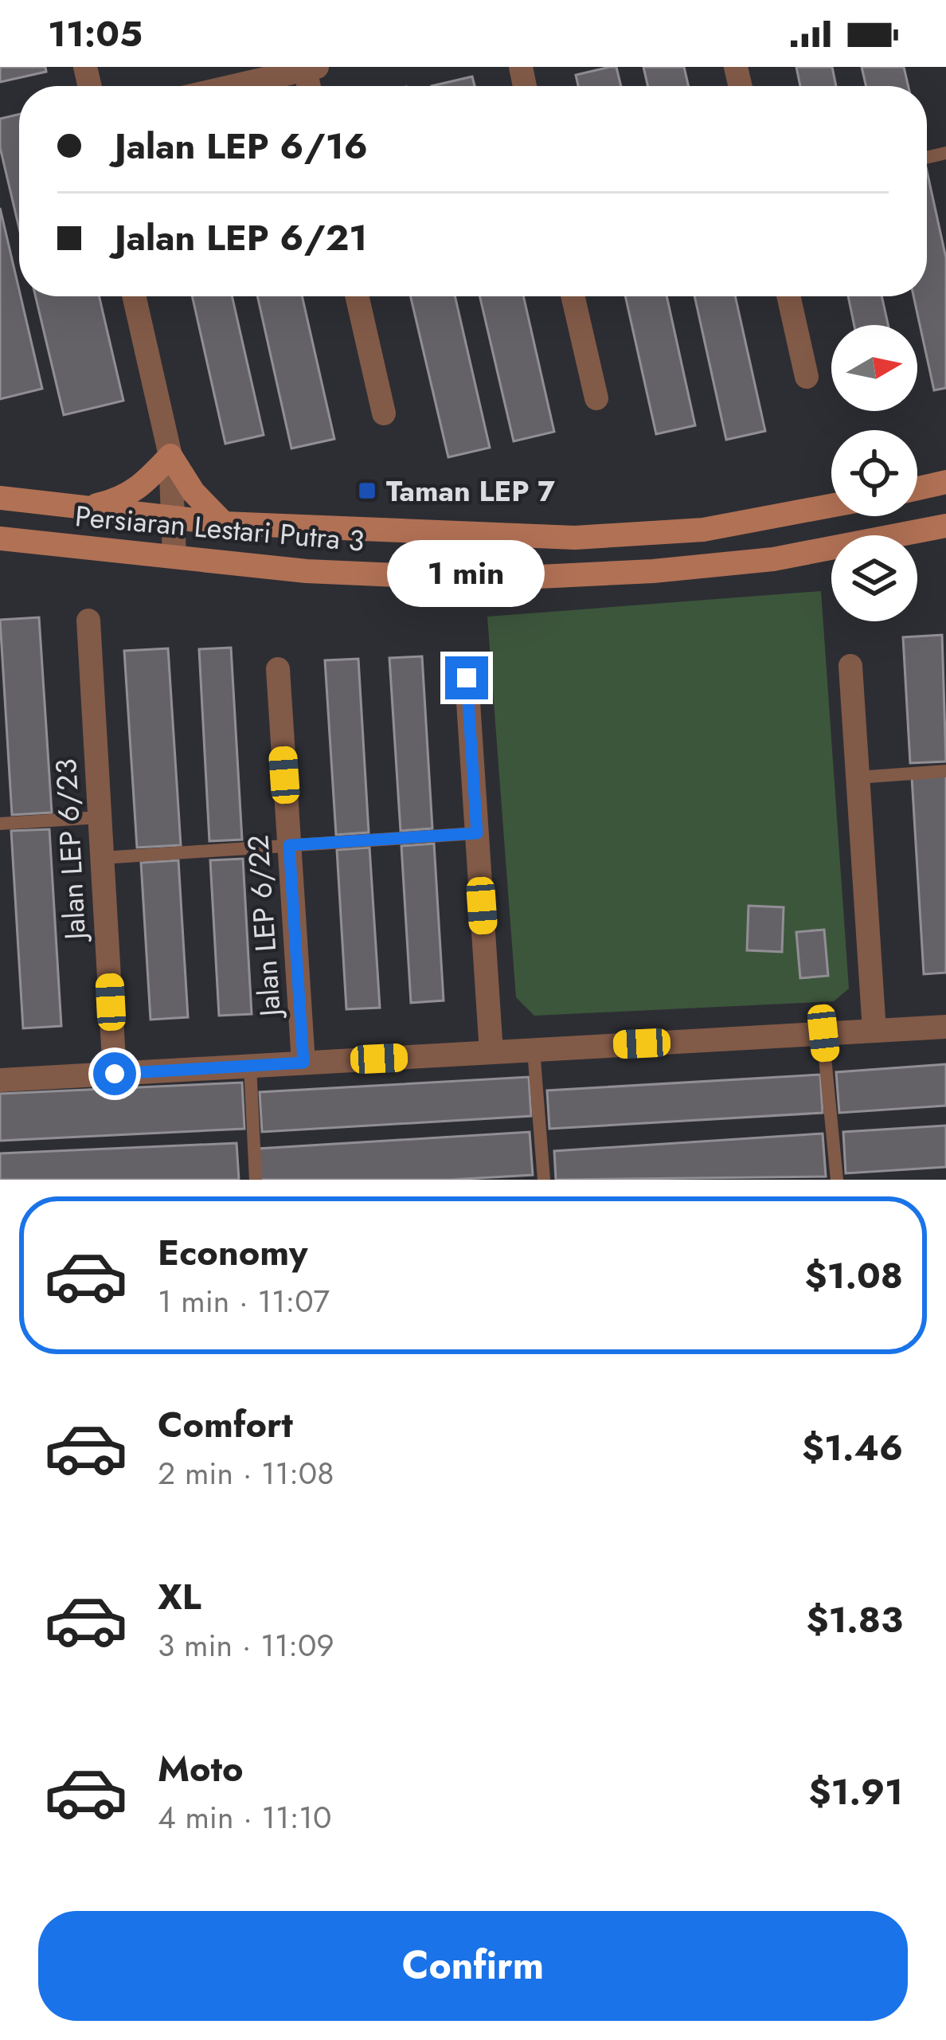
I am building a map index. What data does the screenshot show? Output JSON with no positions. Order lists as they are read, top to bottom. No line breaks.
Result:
{"streets":{"street":["Persiaran Lestari Putra 3","Jalan LEP 6/23","Jalan LEP 6/22"]},"places":{"transit":["Taman LEP 7"]},"north":"right","page":{"status":"11:05","banner":["Jalan LEP 6/16","Jalan LEP 6/21"],"bubble":"1 min","list":[{"name":"Economy","note":"1 min · 11:07","value":"$1.08"},{"name":"Comfort","note":"2 min · 11:08","value":"$1.46"},{"name":"XL","note":"3 min · 11:09","value":"$1.83"},{"name":"Moto","note":"4 min · 11:10","value":"$1.91"}],"buttons":"Confirm"}}
